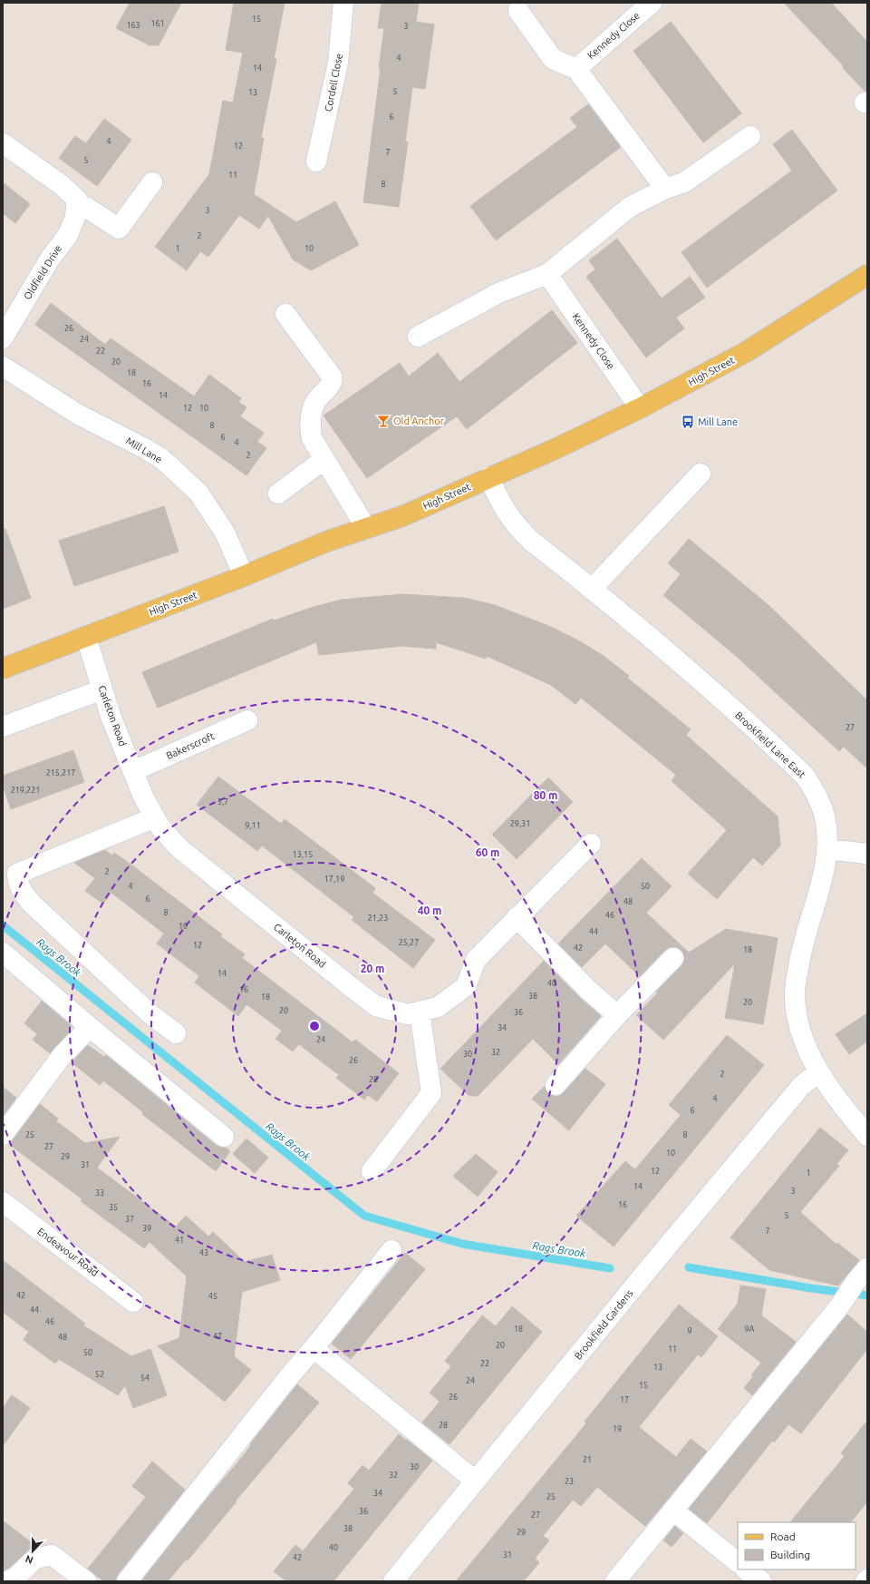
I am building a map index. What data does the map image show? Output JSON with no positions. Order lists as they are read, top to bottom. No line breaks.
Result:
{"streets":{"main road":["High Street"],"street":["Kennedy Close","Cordell Close","Oldfield Drive","Mill Lane","Carleton Road","Brookfield Lane East","Bakerscroft","Endeavour Road","Brookfield Gardens"]},"crossings":[["Kennedy Close","High Street"],["High Street","Mill Lane"],["High Street","Carleton Road"],["High Street","Brookfield Lane East"],["Carleton Road","Bakerscroft"],["Brookfield Lane East","Brookfield Gardens"]],"water":["Rags Brook"],"places":{"bar":["Old Anchor"],"bus stop":["Mill Lane"]},"house_numbers":["15","161","163","3","4","14","5","13","6","4","12","7","5","11","8","3","2","1","10","26","24","22","20","18","16","14","12","10","8","6","4","2","27","215,217","219,221","5,7","29,31","9,11","13,15","2","17,19","4","50","6","48","8","46","21,23","10","44","25,27","12","42","18","14","40","16","38","18","20","20","36","34","24","32","30","26","2","28","4","6","25","8","27","10","29","31","12","1","14","3","33","16","35","5","37","39","7","41","43","42","45","44","46","18","9A","9","47","48","20","11","50","22","13","52","54","24","15","26","17","28","19","21","30","32","23","34","25","36","27","38","29","40","31","42"],"legend":["Road","Building"],"north":"bottom","rings":["80 m","60 m","40 m","20 m"]}
